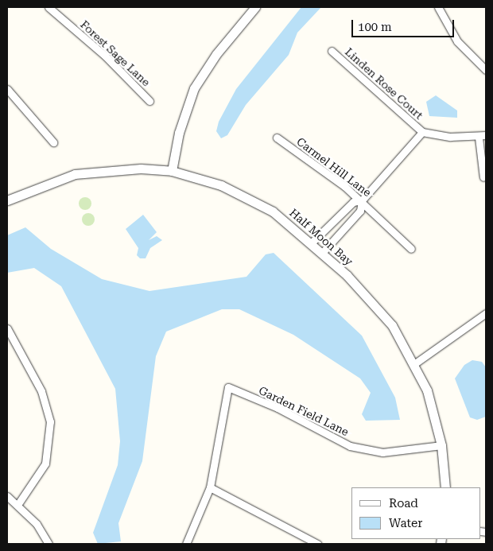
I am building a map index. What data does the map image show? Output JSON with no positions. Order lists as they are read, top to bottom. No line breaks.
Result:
{"streets":{"street":["Forest Sage Lane","Linden Rose Court","Carmel Hill Lane","Half Moon Bay","Garden Field Lane"]},"crossings":[["Half Moon Bay","Garden Field Lane"]],"legend":["Road","Water"],"scale_bar":"100 m"}
